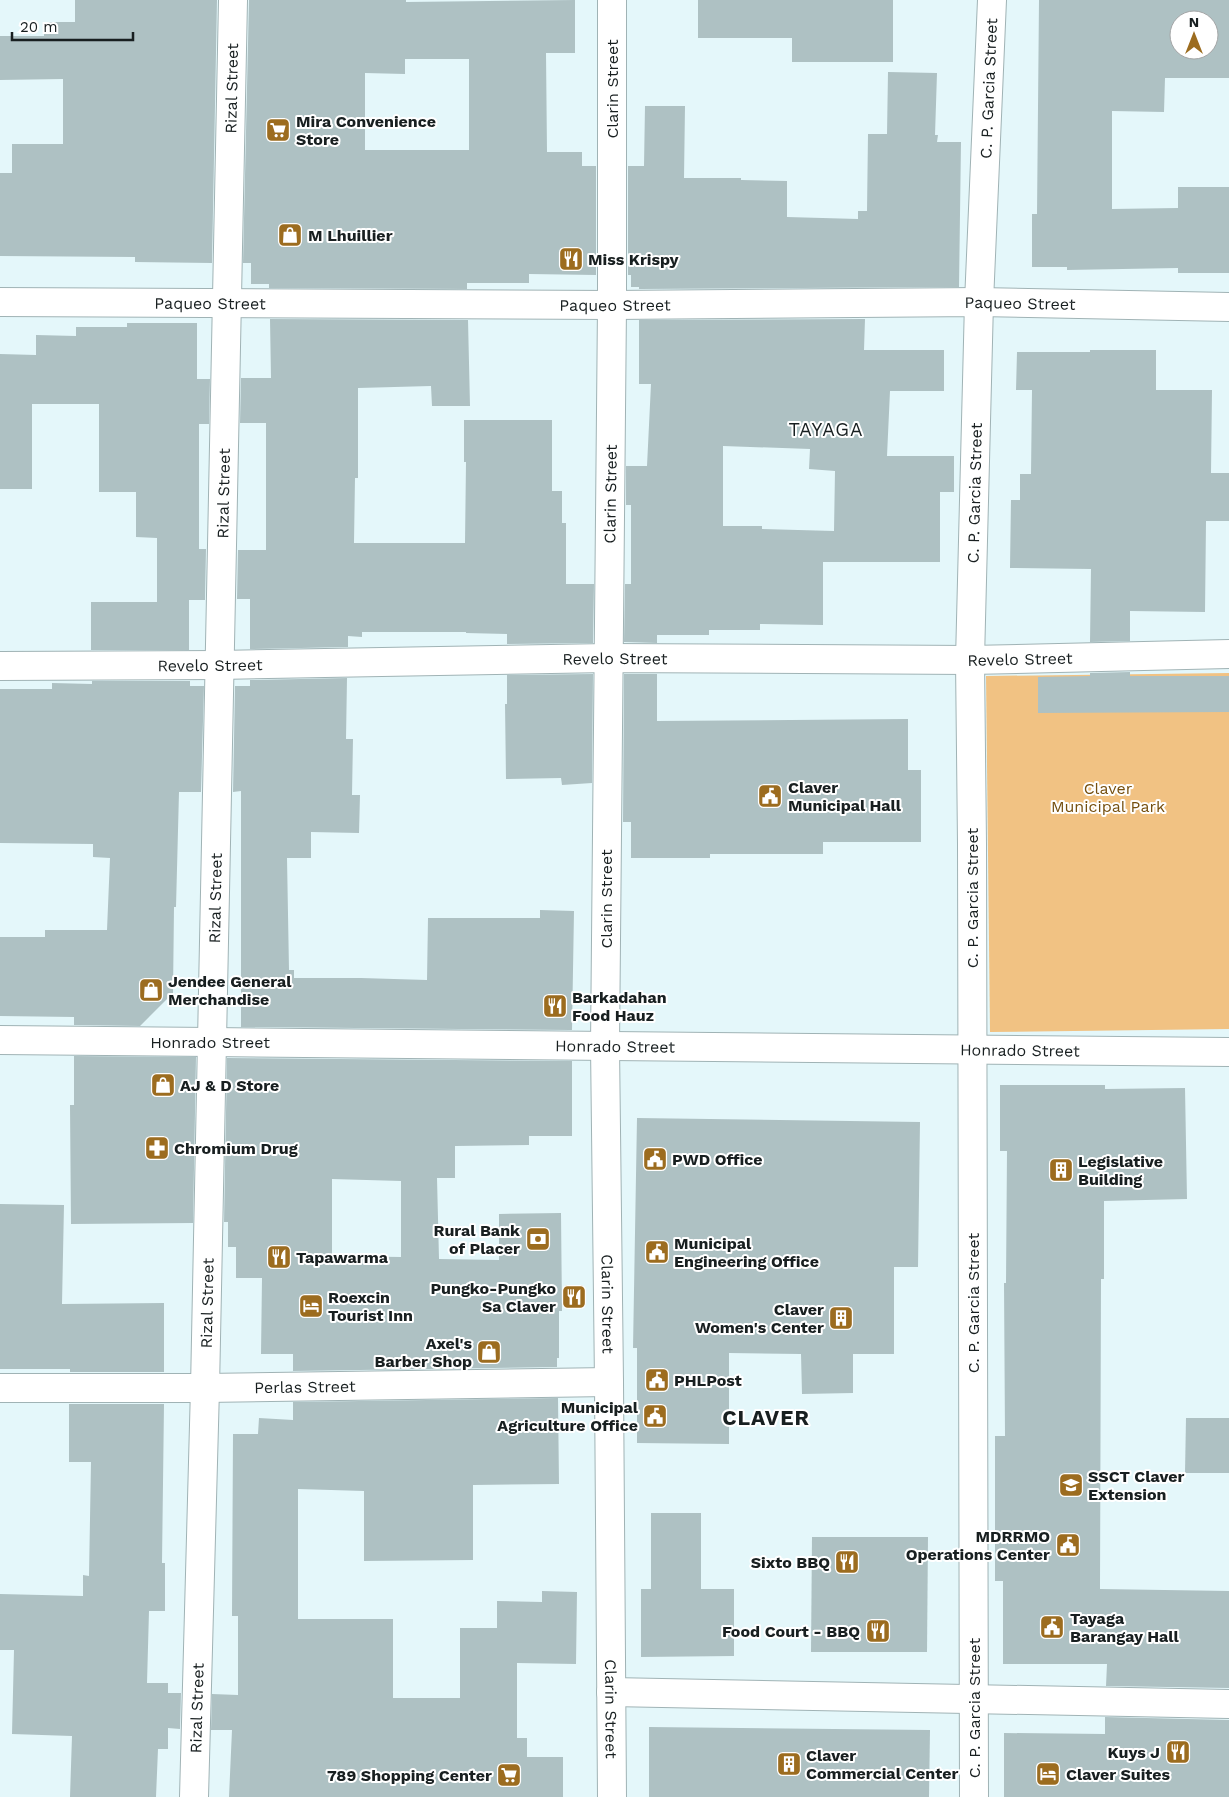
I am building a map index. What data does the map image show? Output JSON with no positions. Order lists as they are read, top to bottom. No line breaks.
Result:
{"streets":{"street":["Rizal Street","Clarin Street","C. P. Garcia Street","Paqueo Street","Revelo Street","Honrado Street","Perlas Street"]},"crossings":[["Rizal Street","Paqueo Street"],["Rizal Street","Revelo Street"],["Rizal Street","Honrado Street"],["Rizal Street","Perlas Street"],["Clarin Street","Paqueo Street"],["Clarin Street","Revelo Street"],["Clarin Street","Honrado Street"],["Clarin Street","Perlas Street"],["C. P. Garcia Street","Paqueo Street"],["C. P. Garcia Street","Revelo Street"],["C. P. Garcia Street","Honrado Street"]],"districts":["TAYAGA","CLAVER"],"parks":["Claver Municipal Park"],"places":{"supermarket":["Mira Convenience Store","789 Shopping Center"],"shop":["M Lhuillier","Jendee General Merchandise","AJ & D Store","Axel's Barber Shop"],"restaurant":["Miss Krispy","Barkadahan Food Hauz","Tapawarma","Pungko-Pungko Sa Claver","Sixto BBQ","Food Court - BBQ","Kuys J"],"public building":["Claver Municipal Hall","PWD Office","Municipal Engineering Office","PHLPost","Municipal Agriculture Office","MDRRMO Operations Center","Tayaga Barangay Hall"],"pharmacy":["Chromium Drug"],"building":["Legislative Building","Claver Women's Center","Claver Commercial Center"],"bank":["Rural Bank of Placer"],"hotel":["Roexcin Tourist Inn","Claver Suites"],"school or university":["SSCT Claver Extension"]},"scale_bar":"20 m","north":"top"}
